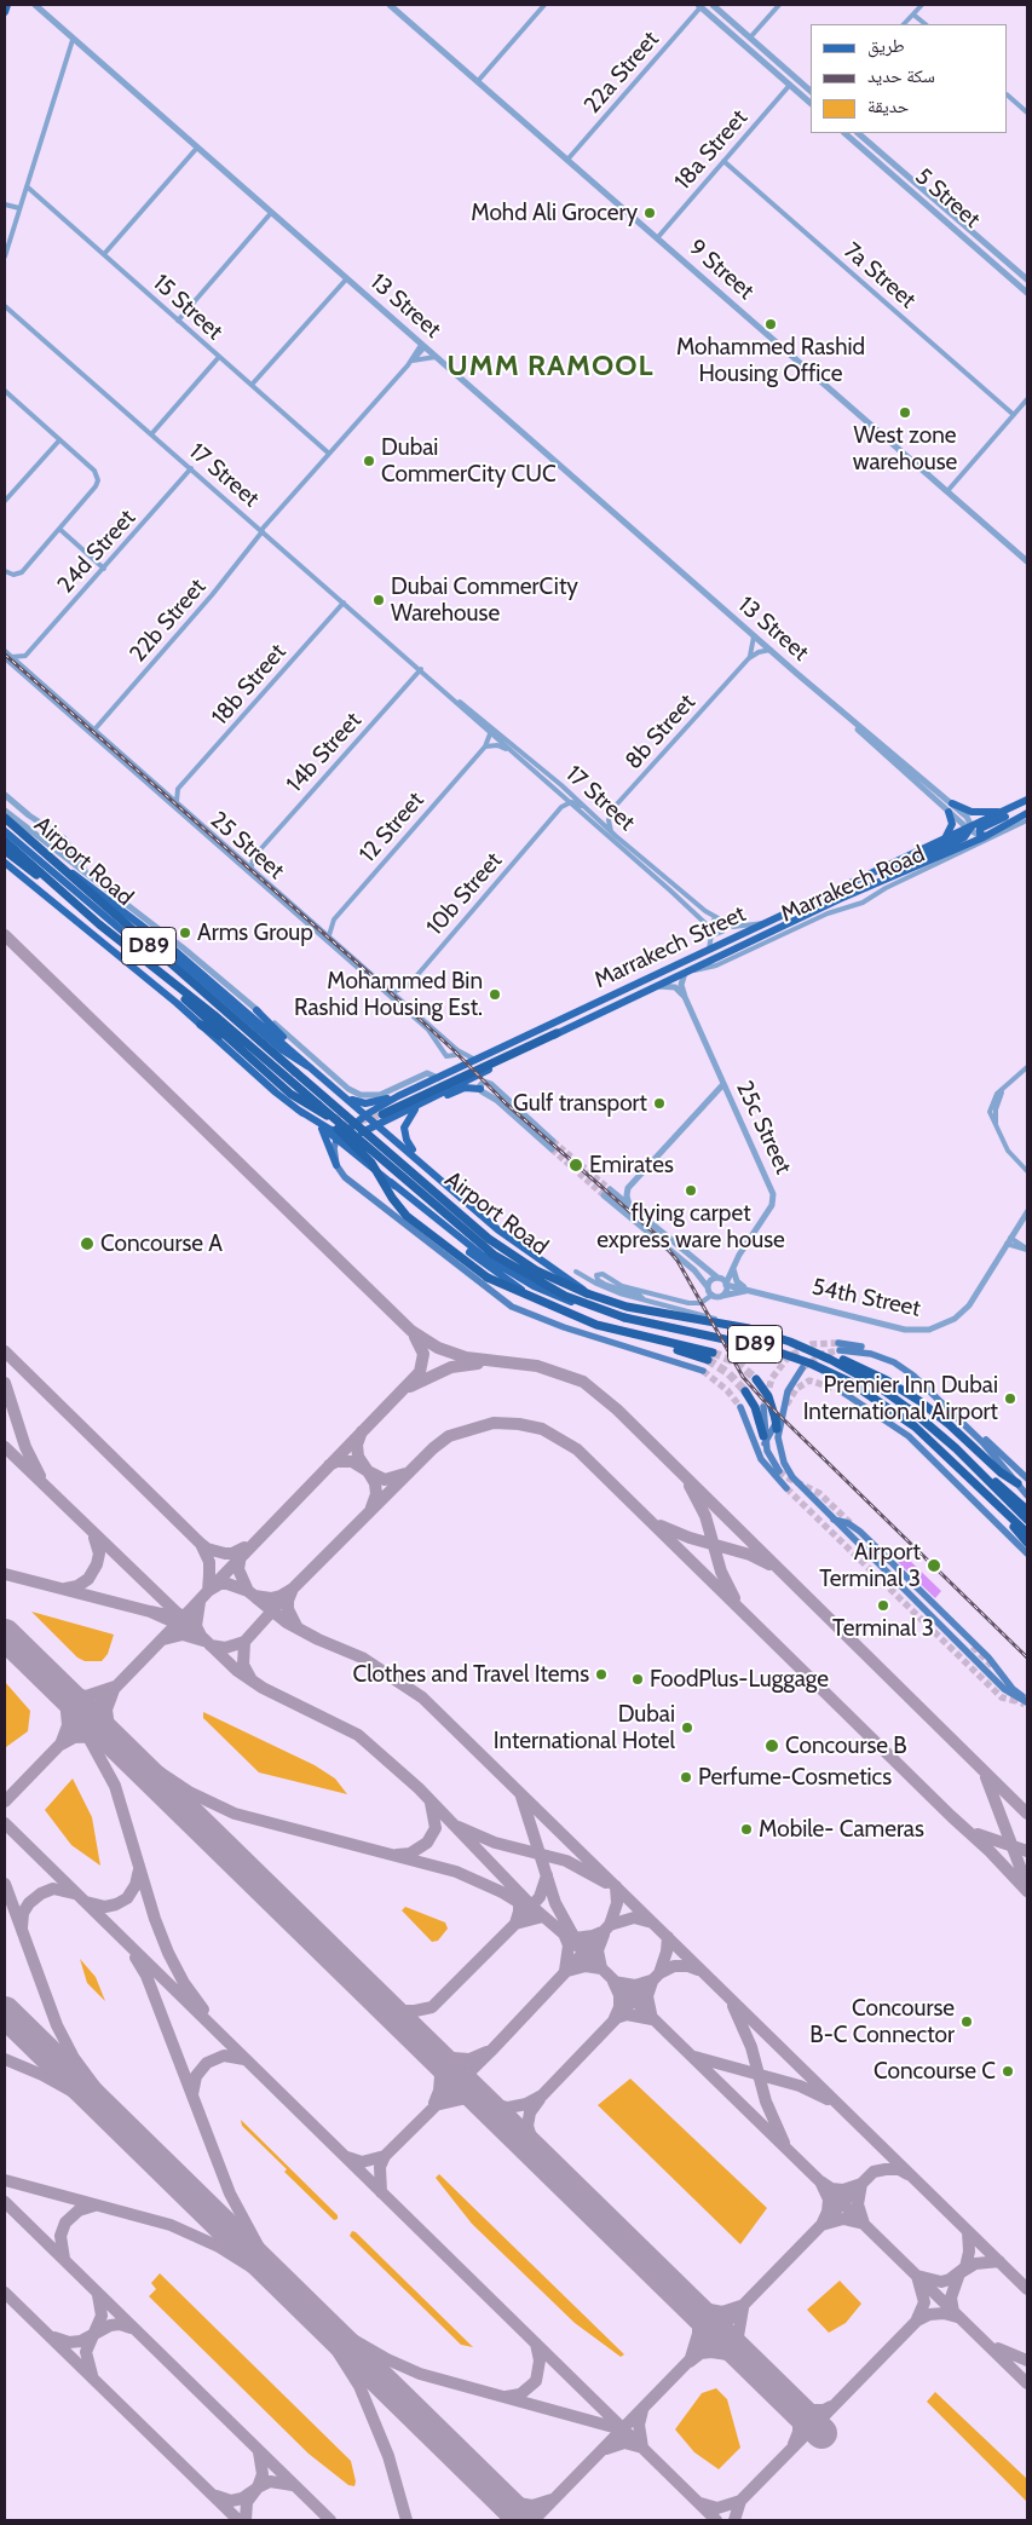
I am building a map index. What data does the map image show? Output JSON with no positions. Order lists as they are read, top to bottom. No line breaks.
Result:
{"streets":{"highway":["Airport Road","D89"],"main road":["Marrakech Street"],"street":["22a Street","18a Street","5 Street","9 Street","7a Street","13 Street","15 Street","17 Street","24d Street","22b Street","18b Street","8b Street","14b Street","12 Street","25 Street","Marrakech Road","10b Street","25c Street","54th Street"]},"crossings":[["22a Street","9 Street"],["18a Street","9 Street"],["18a Street","7a Street"],["13 Street","22b Street"],["13 Street","8b Street"],["13 Street","Marrakech Street"],["15 Street","22b Street"],["17 Street","24d Street"],["17 Street","22b Street"],["17 Street","18b Street"],["17 Street","8b Street"],["17 Street","14b Street"],["17 Street","12 Street"],["17 Street","10b Street"],["17 Street","Marrakech Street"],["22b Street","25 Street"],["12 Street","25 Street"],["25 Street","10b Street"],["25 Street","Marrakech Street"],["Marrakech Road","Marrakech Street"],["Marrakech Road","25c Street"],["Marrakech Street","25c Street"],["25c Street","54th Street"]],"districts":["UMM RAMOOL"],"places":["Mohd Ali Grocery","Mohammed Rashid Housing Office","West zone warehouse","Dubai CommerCity CUC","Dubai CommerCity Warehouse","Arms Group","Mohammed Bin Rashid Housing Est.","Gulf transport","Emirates","flying carpet express ware house","Concourse A","Premier Inn Dubai International Airport","Airport Terminal 3","Terminal 3","Clothes and Travel Items","FoodPlus-Luggage","Dubai International Hotel","Concourse B","Perfume-Cosmetics","Mobile- Cameras","Concourse B-C Connector","Concourse C"],"legend":["طريق","سكة حديد","حديقة"]}
